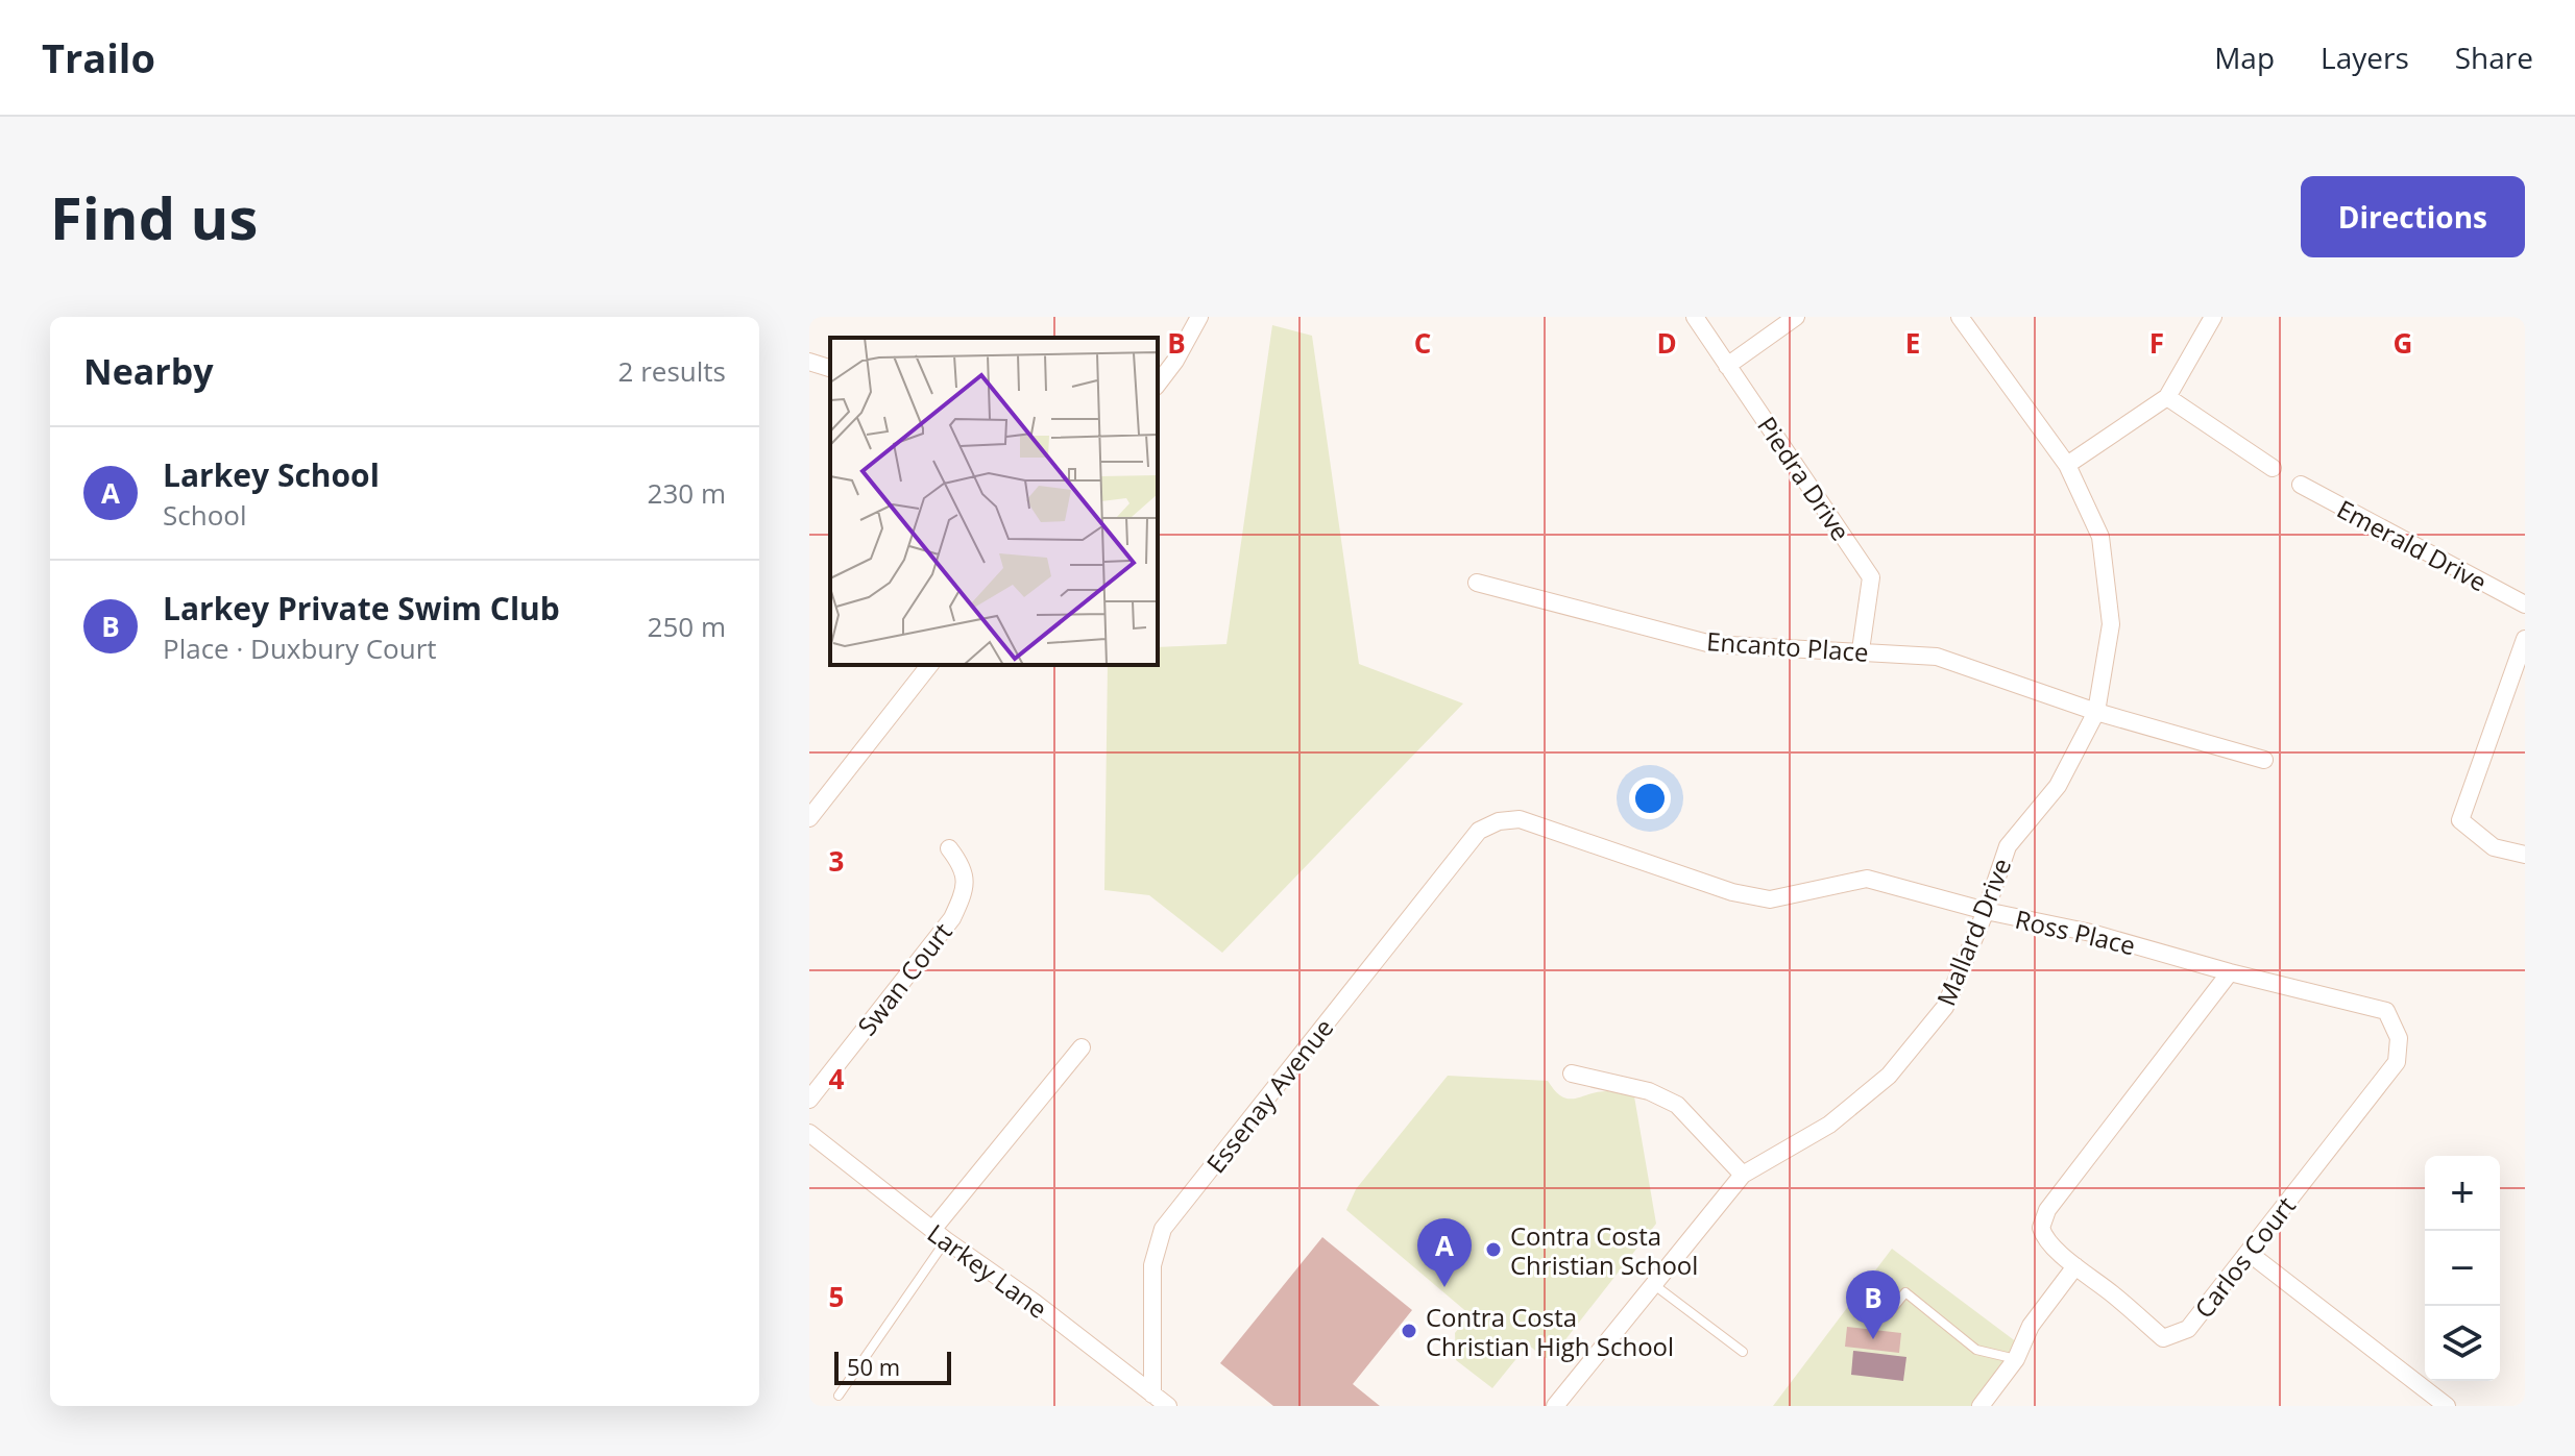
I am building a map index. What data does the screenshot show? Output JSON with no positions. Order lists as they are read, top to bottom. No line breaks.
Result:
{"streets":{"street":["Piedra Drive","Emerald Drive","Encanto Place","Mallard Drive","Ross Place","Swan Court","Essenay Avenue","Carlos Court","Larkey Lane"]},"crossings":[["Piedra Drive","Encanto Place"],["Encanto Place","Mallard Drive"],["Mallard Drive","Ross Place"],["Ross Place","Essenay Avenue"],["Ross Place","Carlos Court"],["Essenay Avenue","Larkey Lane"]],"places":["Contra Costa Christian School","Contra Costa Christian High School"],"scale_bar":"50 m","page":{"header":"Trailo","nav":["Map","Layers","Share"],"buttons":"Directions","title":"Find us","heading":["Nearby","2 results"],"list":[{"mark":"A","name":"Larkey School","note":"School","value":"230 m"},{"mark":"B","name":"Larkey Private Swim Club","note":"Place · Duxbury Court","value":"250 m"}],"map_buttons":["+","−"],"pins":["A","B"],"scale":"50 m"},"grid":{"columns":["B","C","D","E","F","G"],"rows":["3","4","5"]}}
